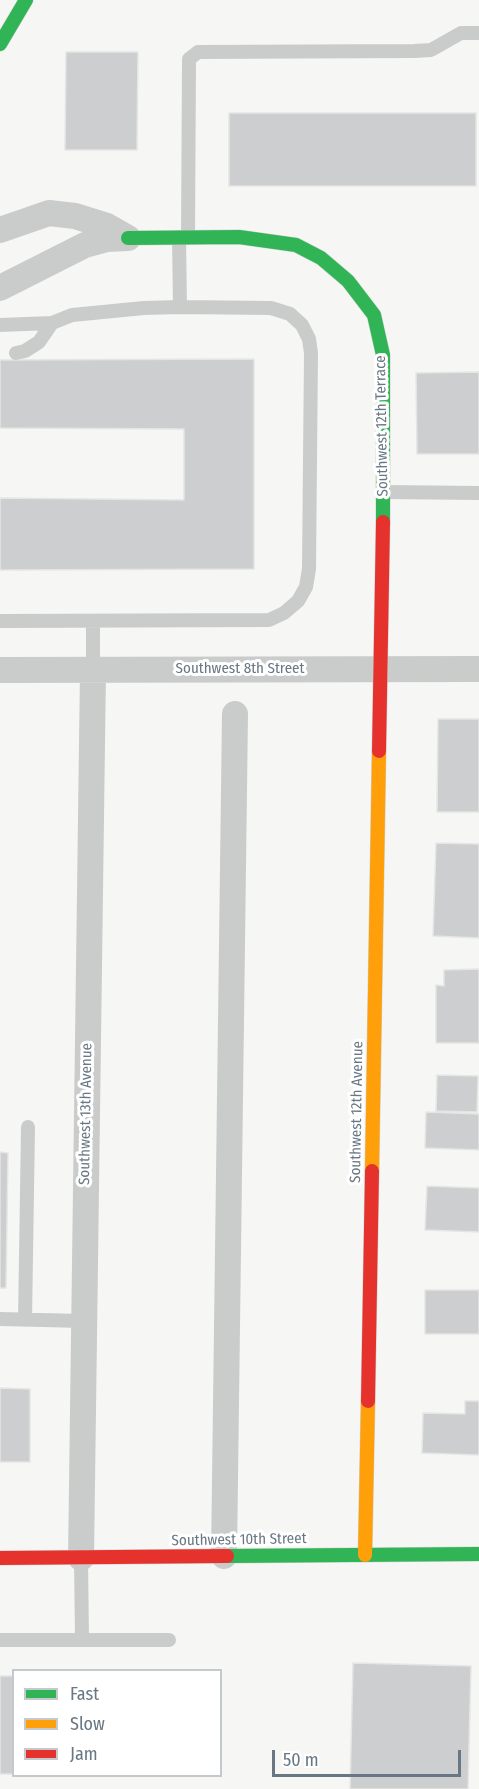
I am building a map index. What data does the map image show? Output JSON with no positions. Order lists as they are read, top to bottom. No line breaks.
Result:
{"streets":{"street":["Southwest 12th Terrace","Southwest 8th Street","Southwest 12th Avenue","Southwest 13th Avenue","Southwest 10th Street"]},"crossings":[["Southwest 12th Terrace","Southwest 8th Street"],["Southwest 12th Terrace","Southwest 12th Avenue"],["Southwest 8th Street","Southwest 12th Avenue"],["Southwest 8th Street","Southwest 13th Avenue"],["Southwest 12th Avenue","Southwest 10th Street"],["Southwest 13th Avenue","Southwest 10th Street"]],"legend":["Fast","Slow","Jam"],"scale_bar":"50 m"}
